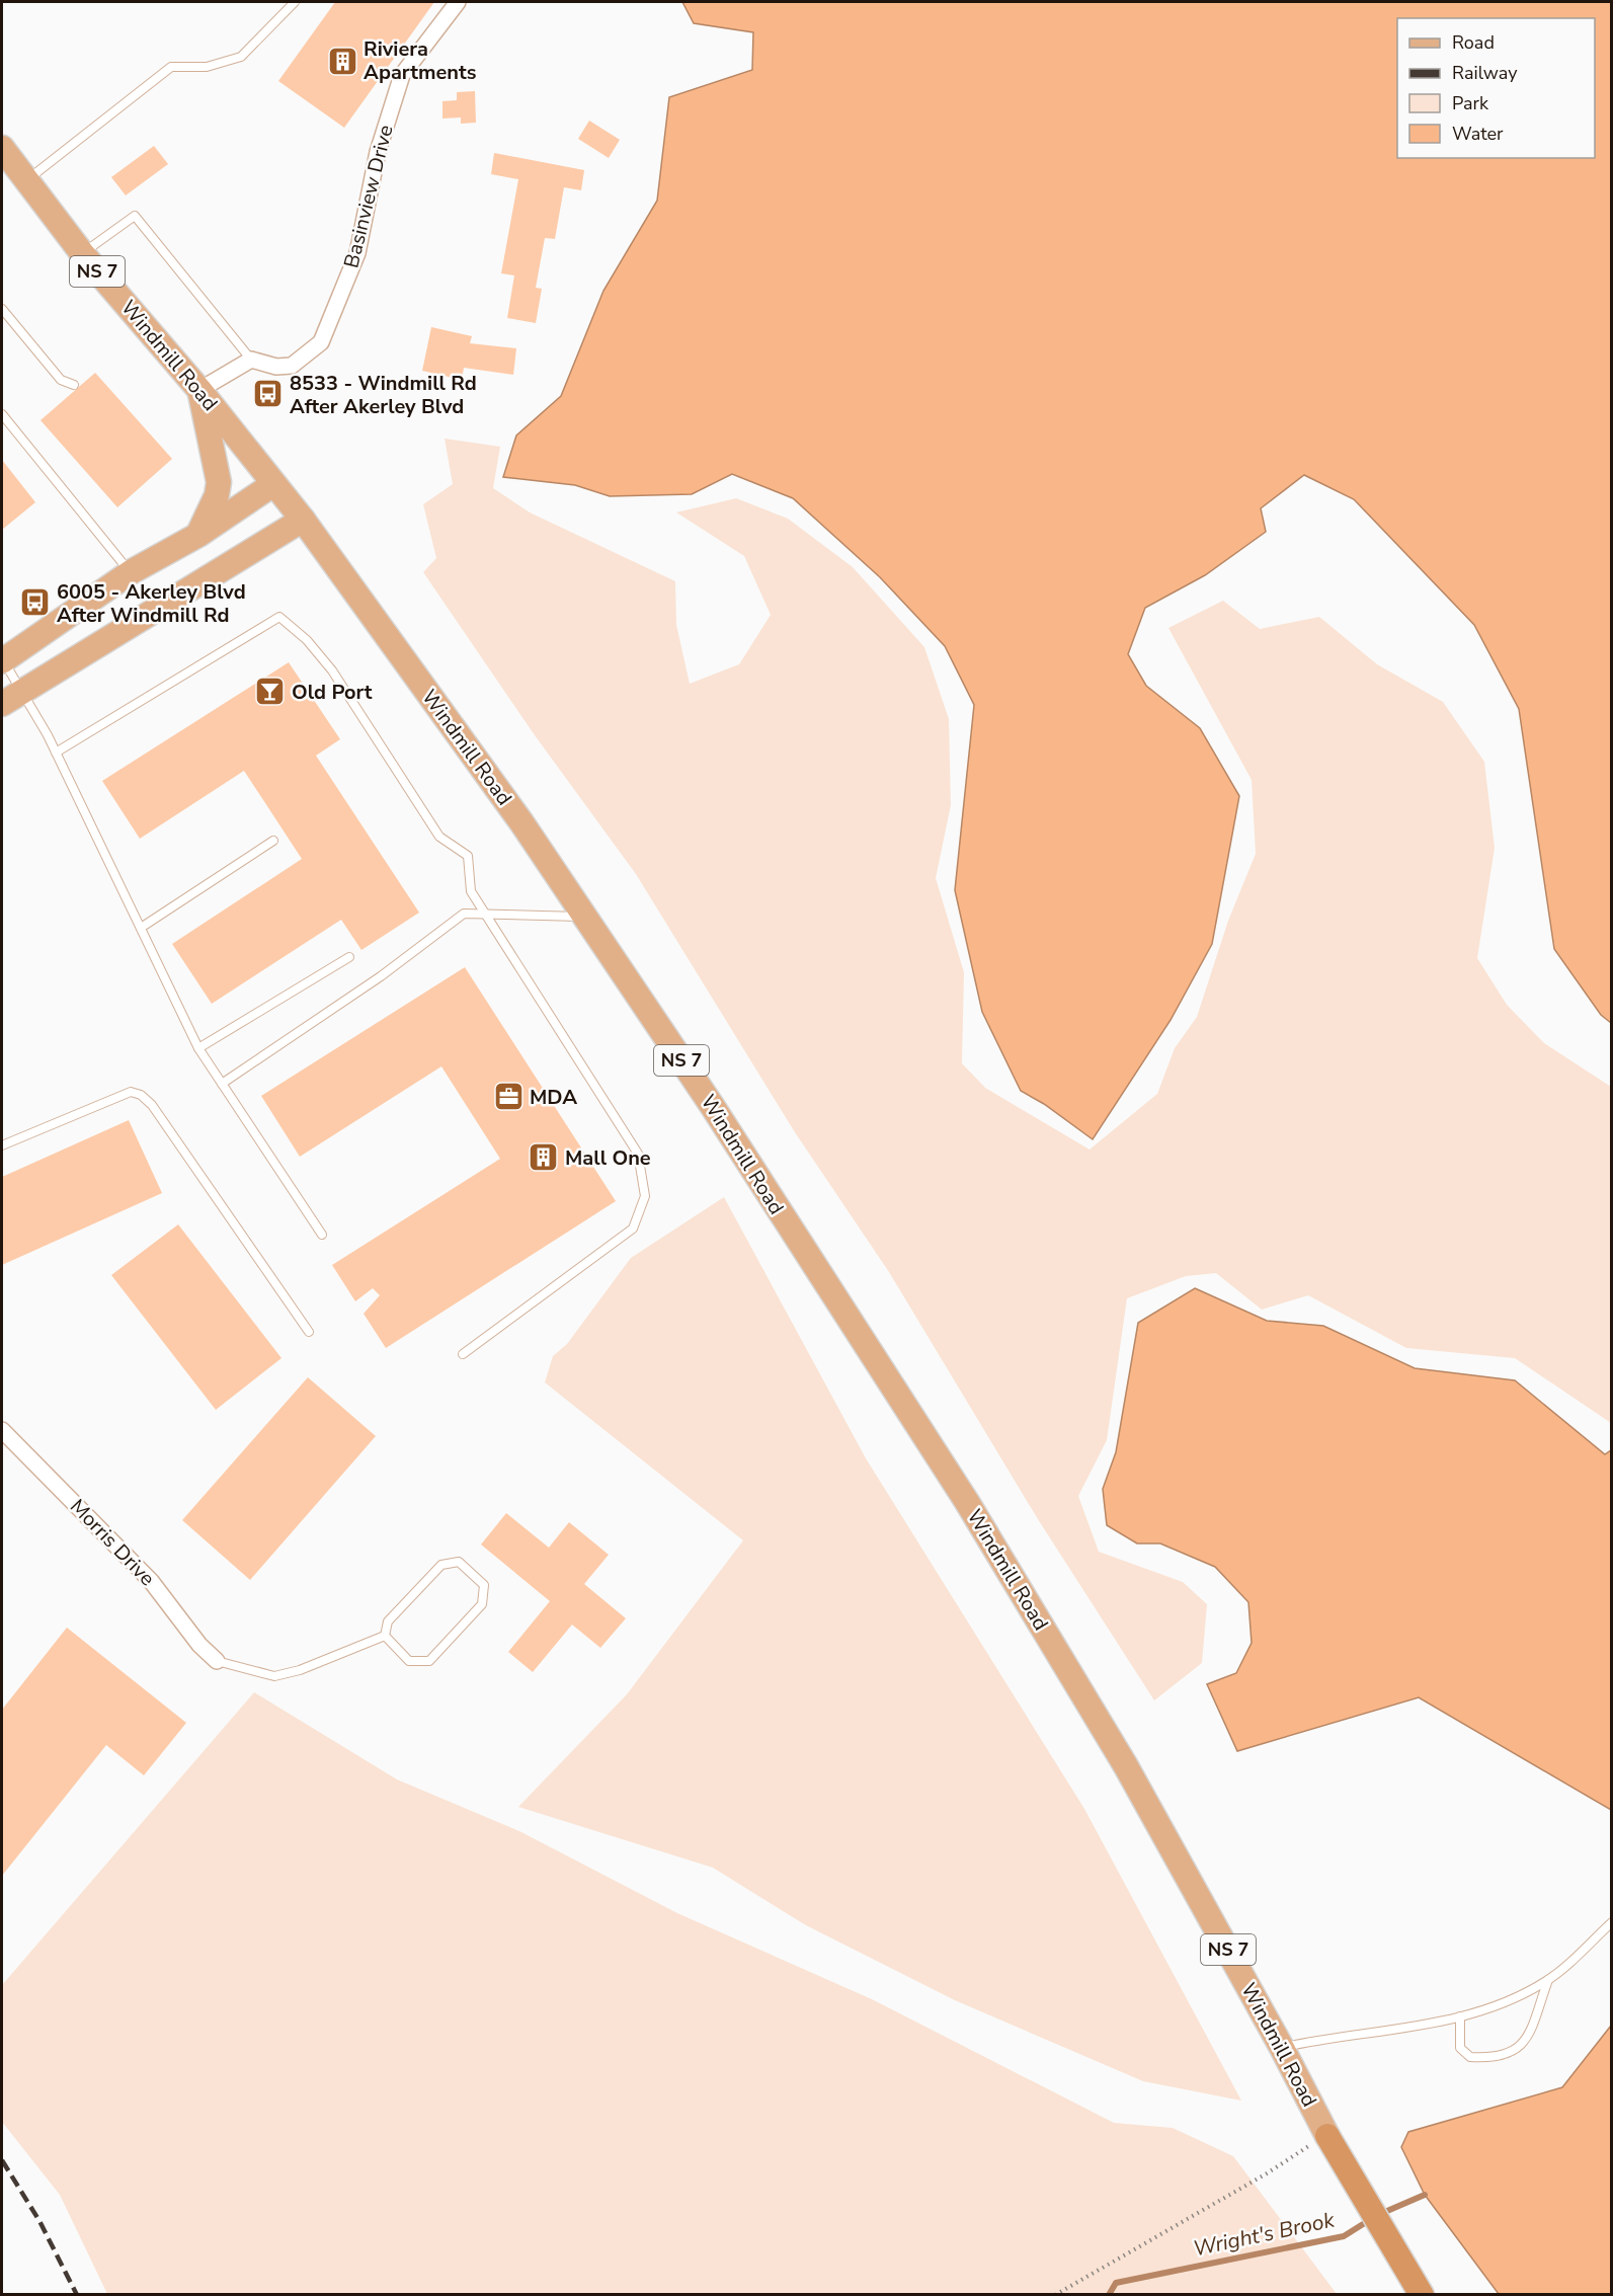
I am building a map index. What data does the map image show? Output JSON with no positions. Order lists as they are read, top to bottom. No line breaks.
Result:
{"streets":{"highway":["NS 7","Windmill Road"],"street":["Basinview Drive","Morris Drive"]},"water":["Wright's Brook"],"places":{"building":["Riviera Apartments","Mall One"],"bus stop":["8533 - Windmill Rd After Akerley Blvd","6005 - Akerley Blvd After Windmill Rd"],"bar":["Old Port"],"office":["MDA"]},"legend":["Road","Railway","Park","Water"]}
